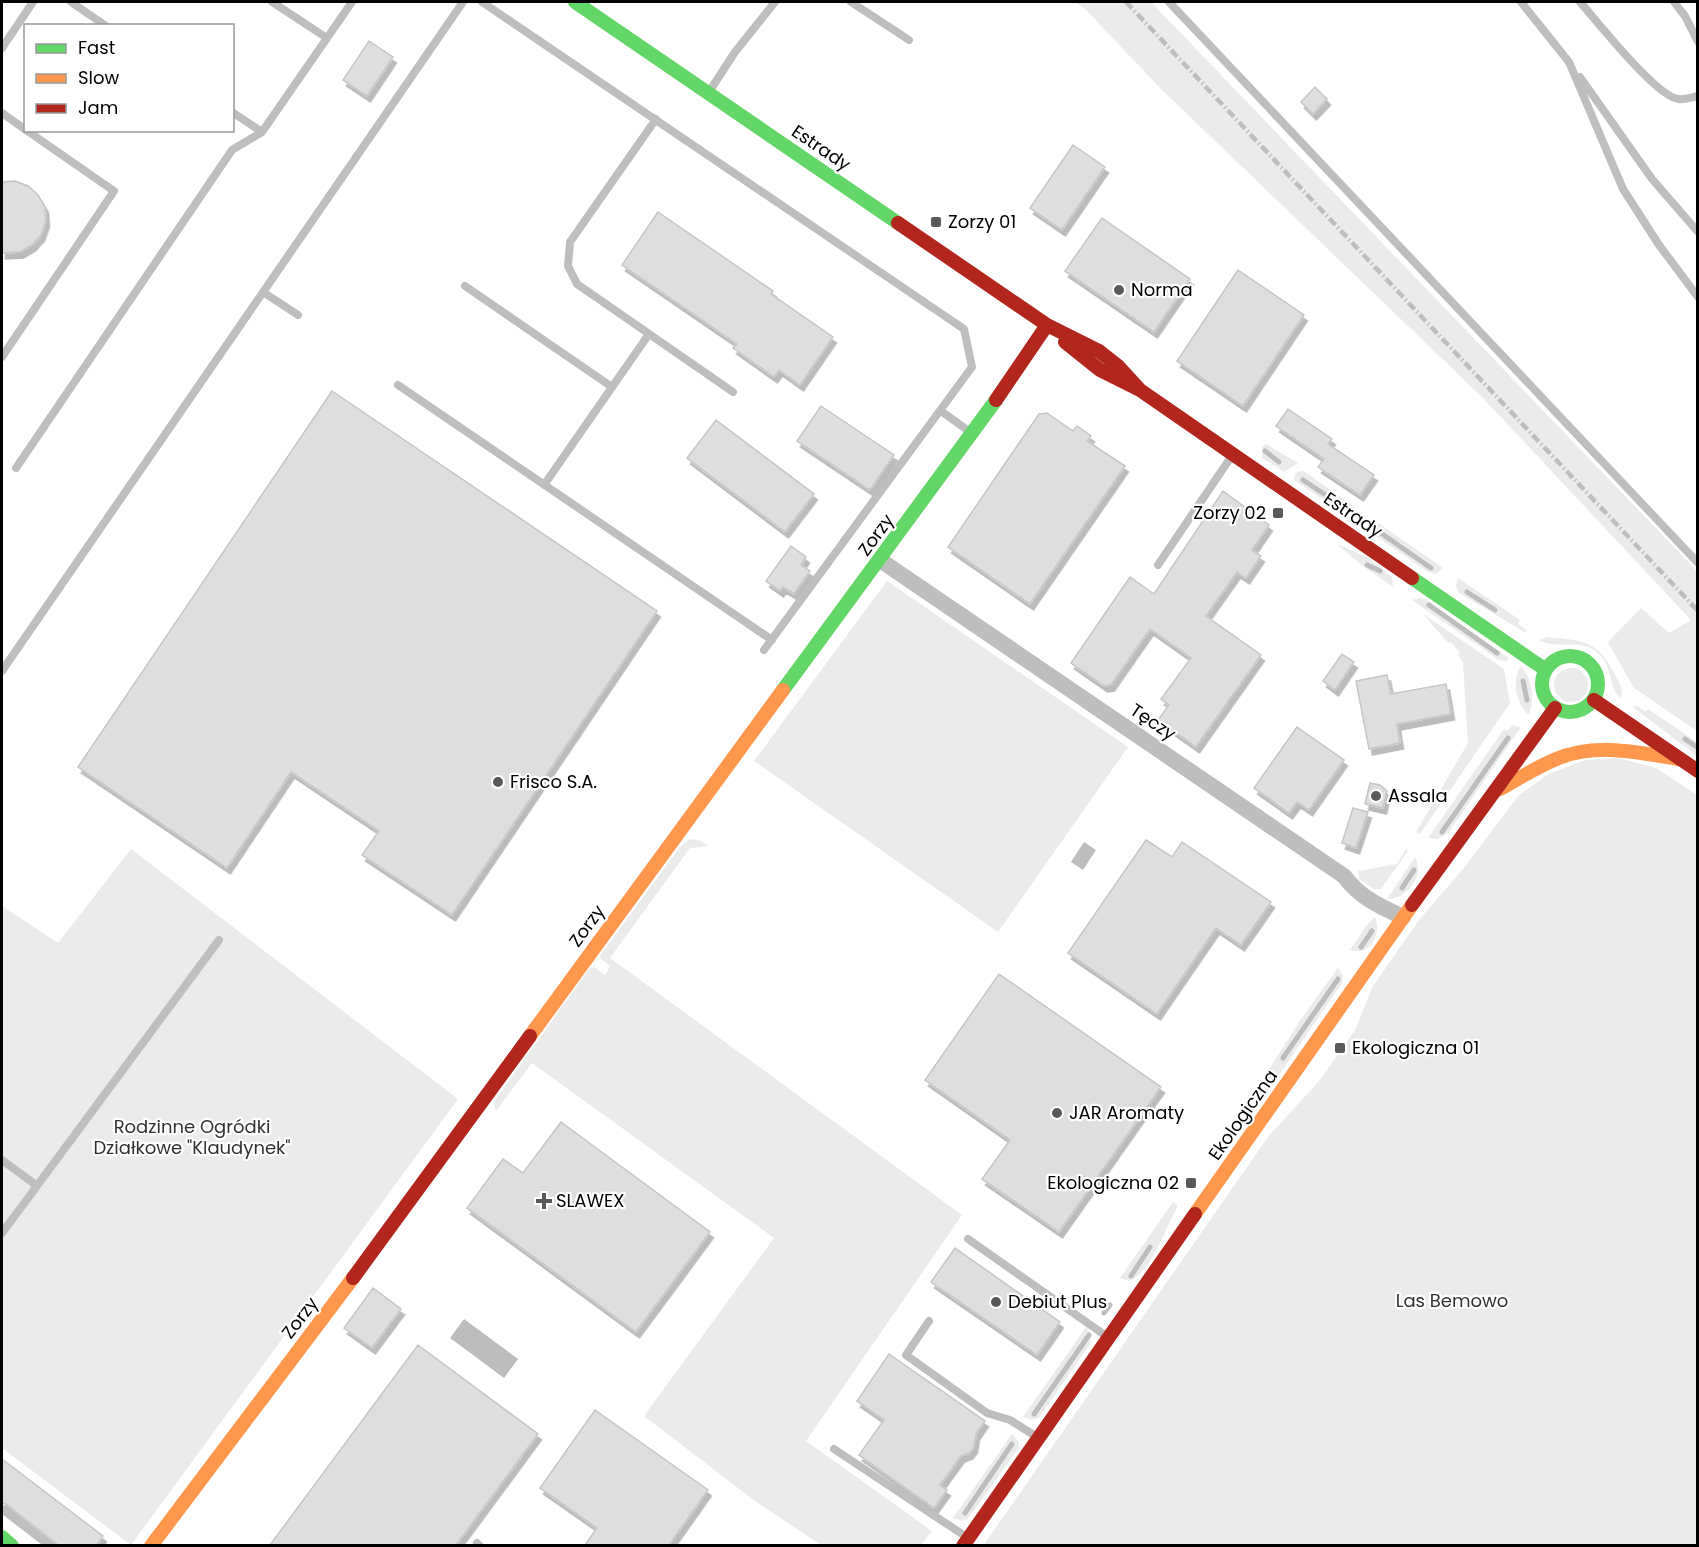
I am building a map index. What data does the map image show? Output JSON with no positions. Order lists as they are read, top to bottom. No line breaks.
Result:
{"streets":{"street":["Estrady","Zorzy","Tęczy","Ekologiczna"]},"crossings":[["Estrady","Zorzy"],["Estrady","Ekologiczna"],["Zorzy","Tęczy"],["Tęczy","Ekologiczna"]],"parks":["Rodzinne Ogródki Działkowe \"Klaudynek\"","Las Bemowo"],"places":{"transit":["Zorzy 01","Zorzy 02","Ekologiczna 01","Ekologiczna 02"],"other":["Norma","Frisco S.A.","Assala","JAR Aromaty","Debiut Plus"],"health":["SLAWEX"]},"legend":["Fast","Slow","Jam"]}
